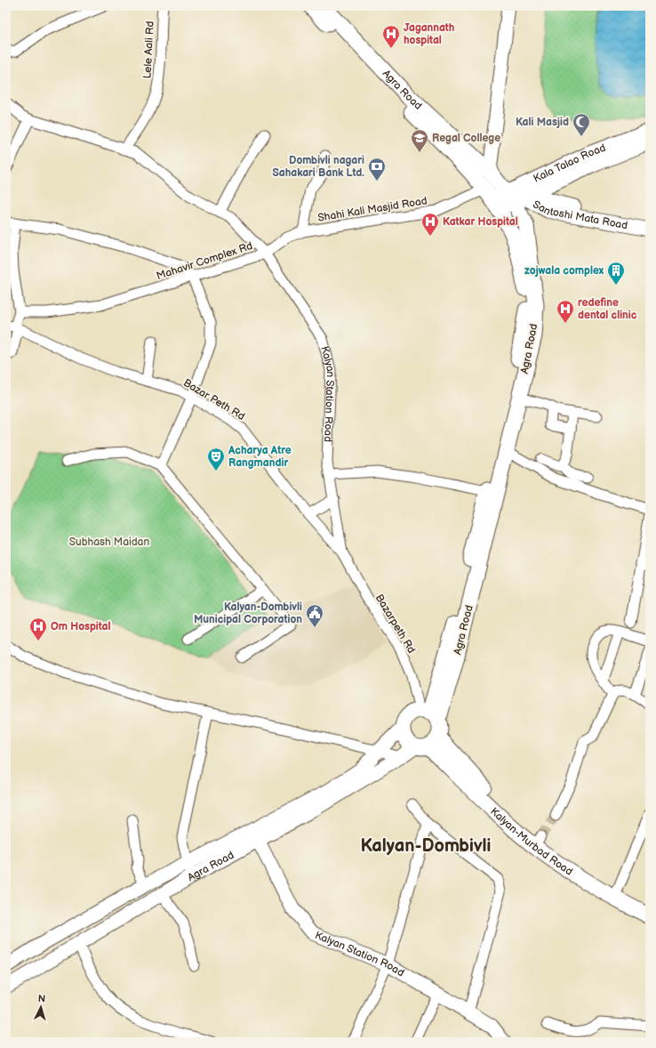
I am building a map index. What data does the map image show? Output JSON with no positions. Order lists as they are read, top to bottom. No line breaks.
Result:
{"streets":{"main road":["Agra Road","Kala Talao Road","Santoshi Mata Road","Kalyan Station Road","Kalyan-Murbad Road"],"street":["Lele Aali Rd","Shahi Kali Masjid Road","Mahavir Complex Rd","Bazar Peth Rd","Bazarpeth Rd"]},"crossings":[["Lele Aali Rd","Mahavir Complex Rd"],["Agra Road","Kala Talao Road"],["Agra Road","Shahi Kali Masjid Road"],["Agra Road","Santoshi Mata Road"],["Agra Road","Kalyan Station Road"],["Agra Road","Bazarpeth Rd"],["Agra Road","Kalyan-Murbad Road"],["Kala Talao Road","Shahi Kali Masjid Road"],["Kala Talao Road","Santoshi Mata Road"],["Shahi Kali Masjid Road","Mahavir Complex Rd"],["Shahi Kali Masjid Road","Kalyan Station Road"],["Mahavir Complex Rd","Kalyan Station Road"],["Kalyan Station Road","Bazar Peth Rd"],["Kalyan Station Road","Bazarpeth Rd"],["Bazar Peth Rd","Bazarpeth Rd"],["Bazarpeth Rd","Kalyan-Murbad Road"]],"districts":["Kalyan-Dombivli"],"parks":["Subhash Maidan"],"places":{"hospital":["Jagannath hospital","Katkar Hospital","redefine dental clinic","Om Hospital"],"mosque":["Kali Masjid"],"school or university":["Regal College"],"bank":["Dombivli nagari Sahakari Bank Ltd."],"building":["zojwala complex"],"theatre":["Acharya Atre Rangmandir"],"public building":["Kalyan-Dombivli Municipal Corporation"]},"north":"top"}
